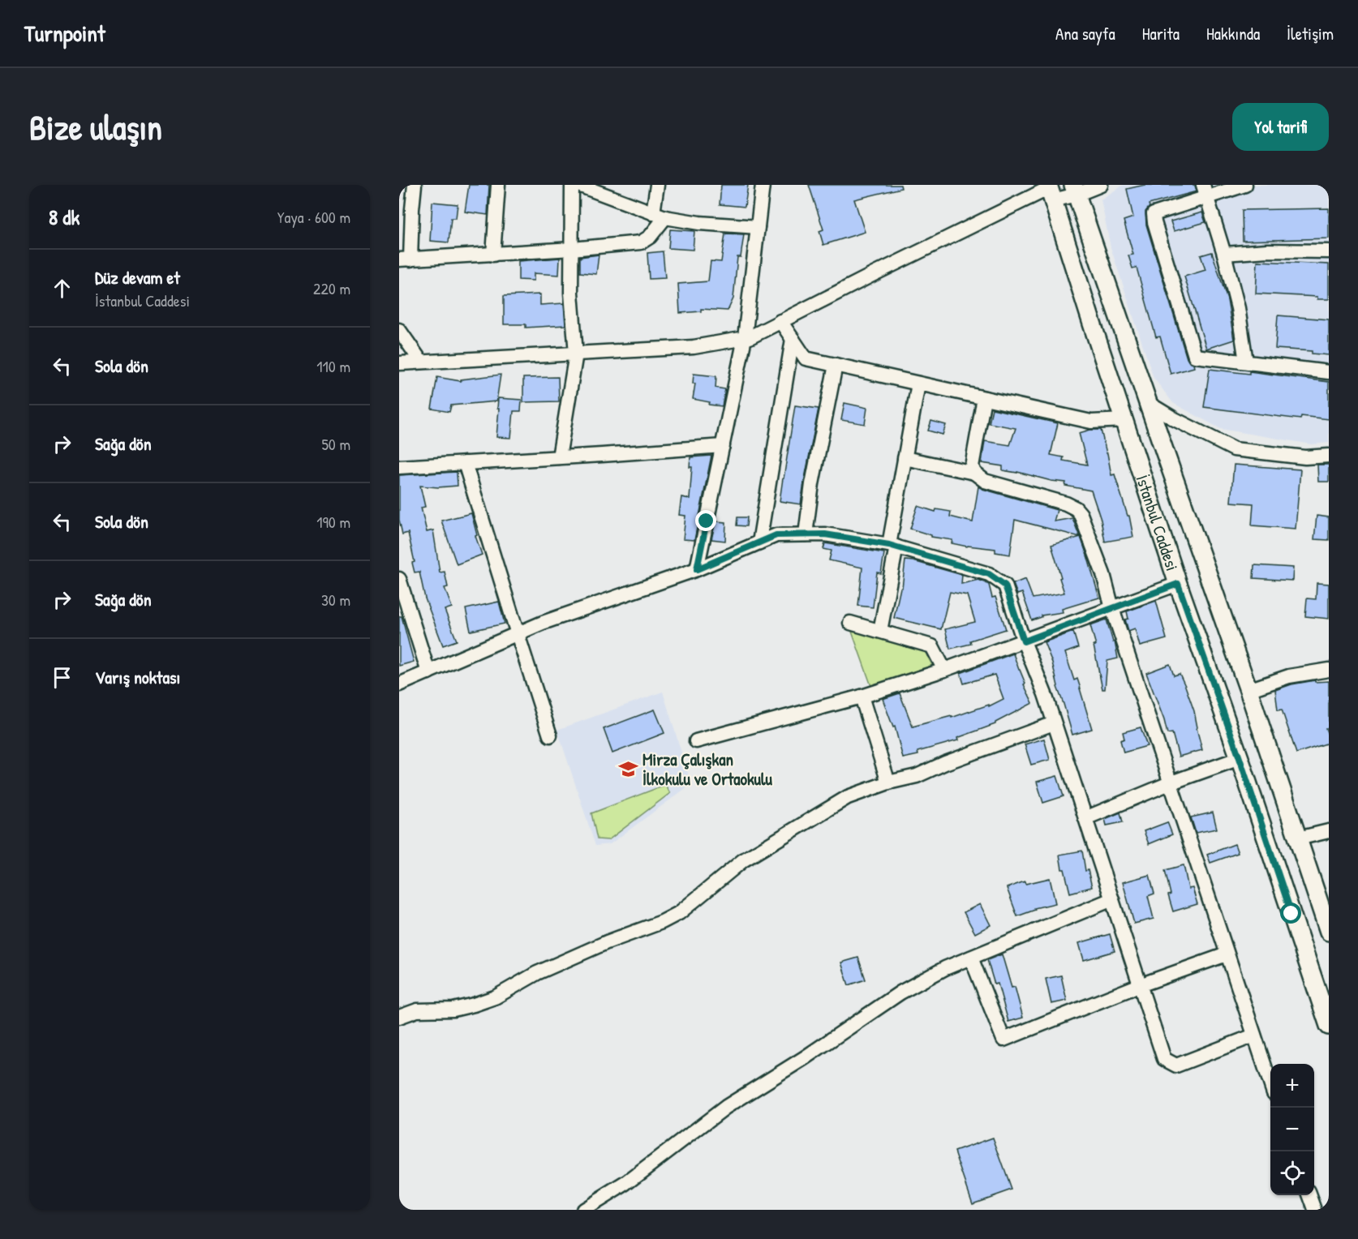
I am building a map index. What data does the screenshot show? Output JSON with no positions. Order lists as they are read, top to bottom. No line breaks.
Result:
{"streets":{"main road":["İstanbul Caddesi"]},"places":{"school or university":["Mirza Çalışkan İlkokulu ve Ortaokulu"]},"page":{"header":"Turnpoint","nav":["Ana sayfa","Harita","Hakkında","İletişim"],"buttons":"Yol tarifi","title":"Bize ulaşın","heading":["8 dk","Yaya · 600 m"],"list":[["Düz devam et","İstanbul Caddesi","220 m"],["Sola dön","110 m"],["Sağa dön","50 m"],["Sola dön","190 m"],["Sağa dön","30 m"],"Varış noktası"],"map_buttons":["+","−"]}}
